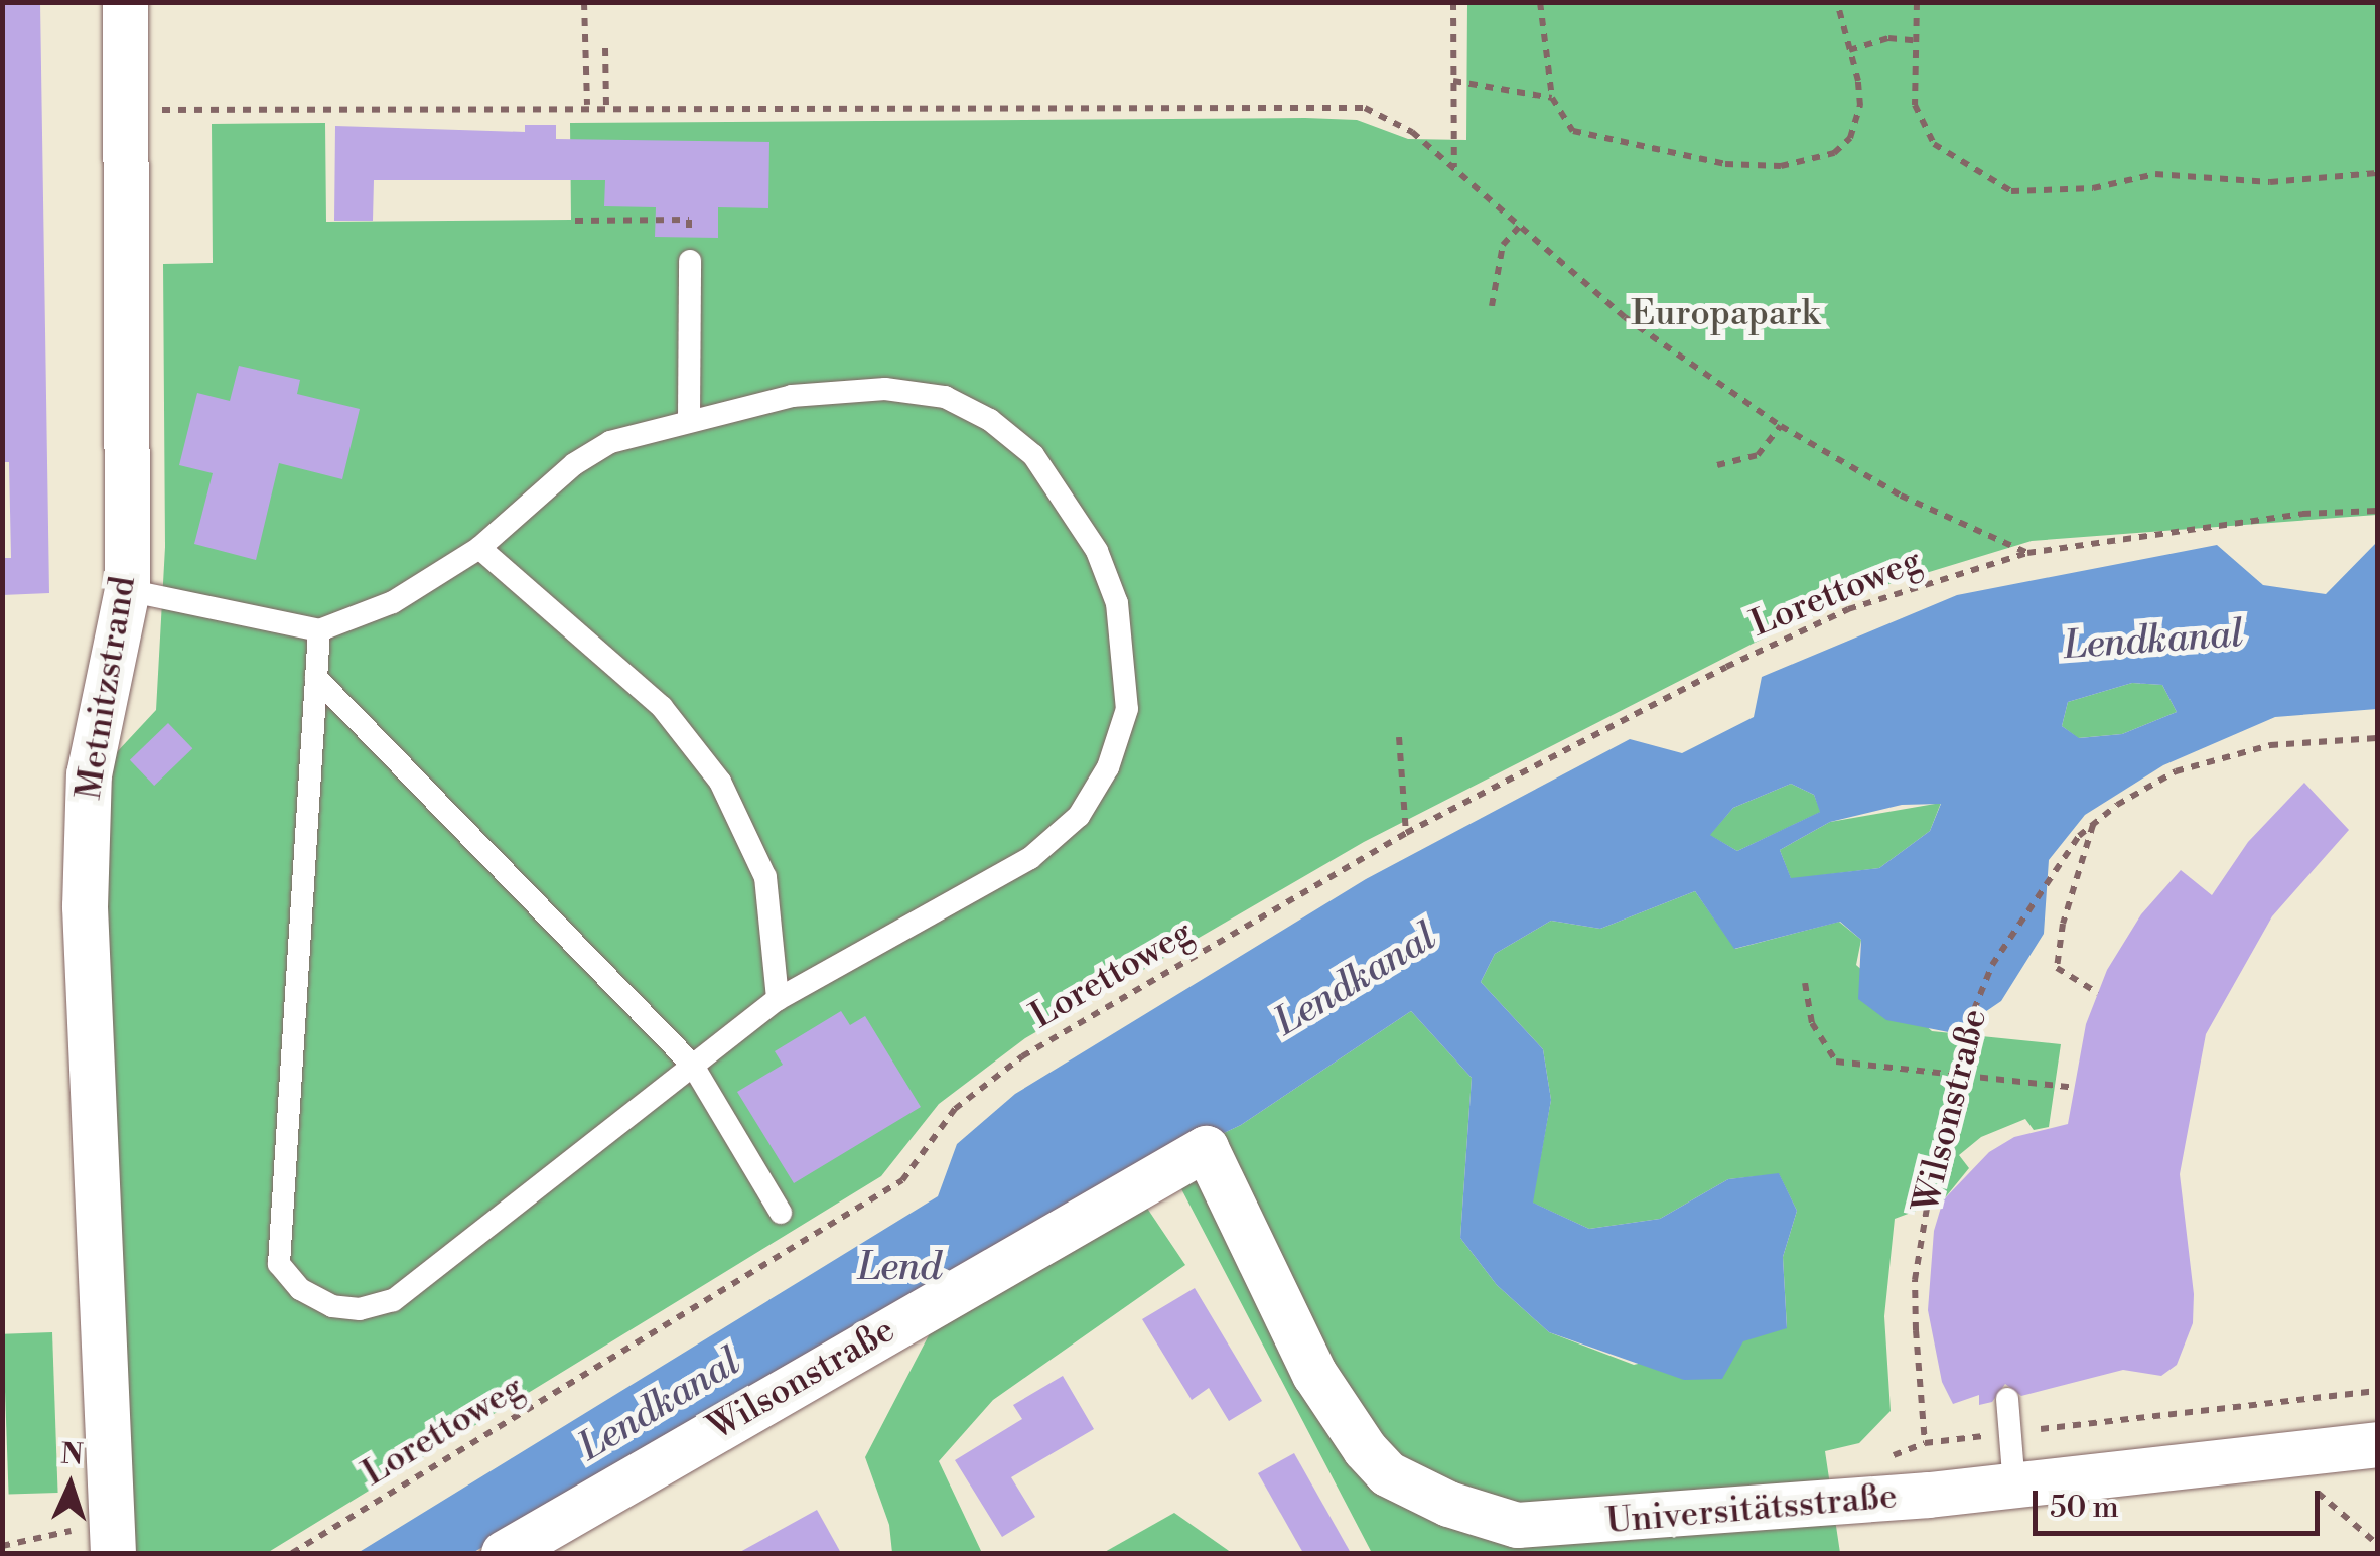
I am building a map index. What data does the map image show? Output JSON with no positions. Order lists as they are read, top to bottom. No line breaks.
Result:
{"streets":{"street":["Metnitzstrand","Wilsonstraße","Universitätsstraße"],"path":["Lorettoweg"]},"crossings":[["Wilsonstraße","Universitätsstraße"]],"water":["Lendkanal","Lend"],"parks":["Europapark"],"scale_bar":"50 m","north":"top"}
